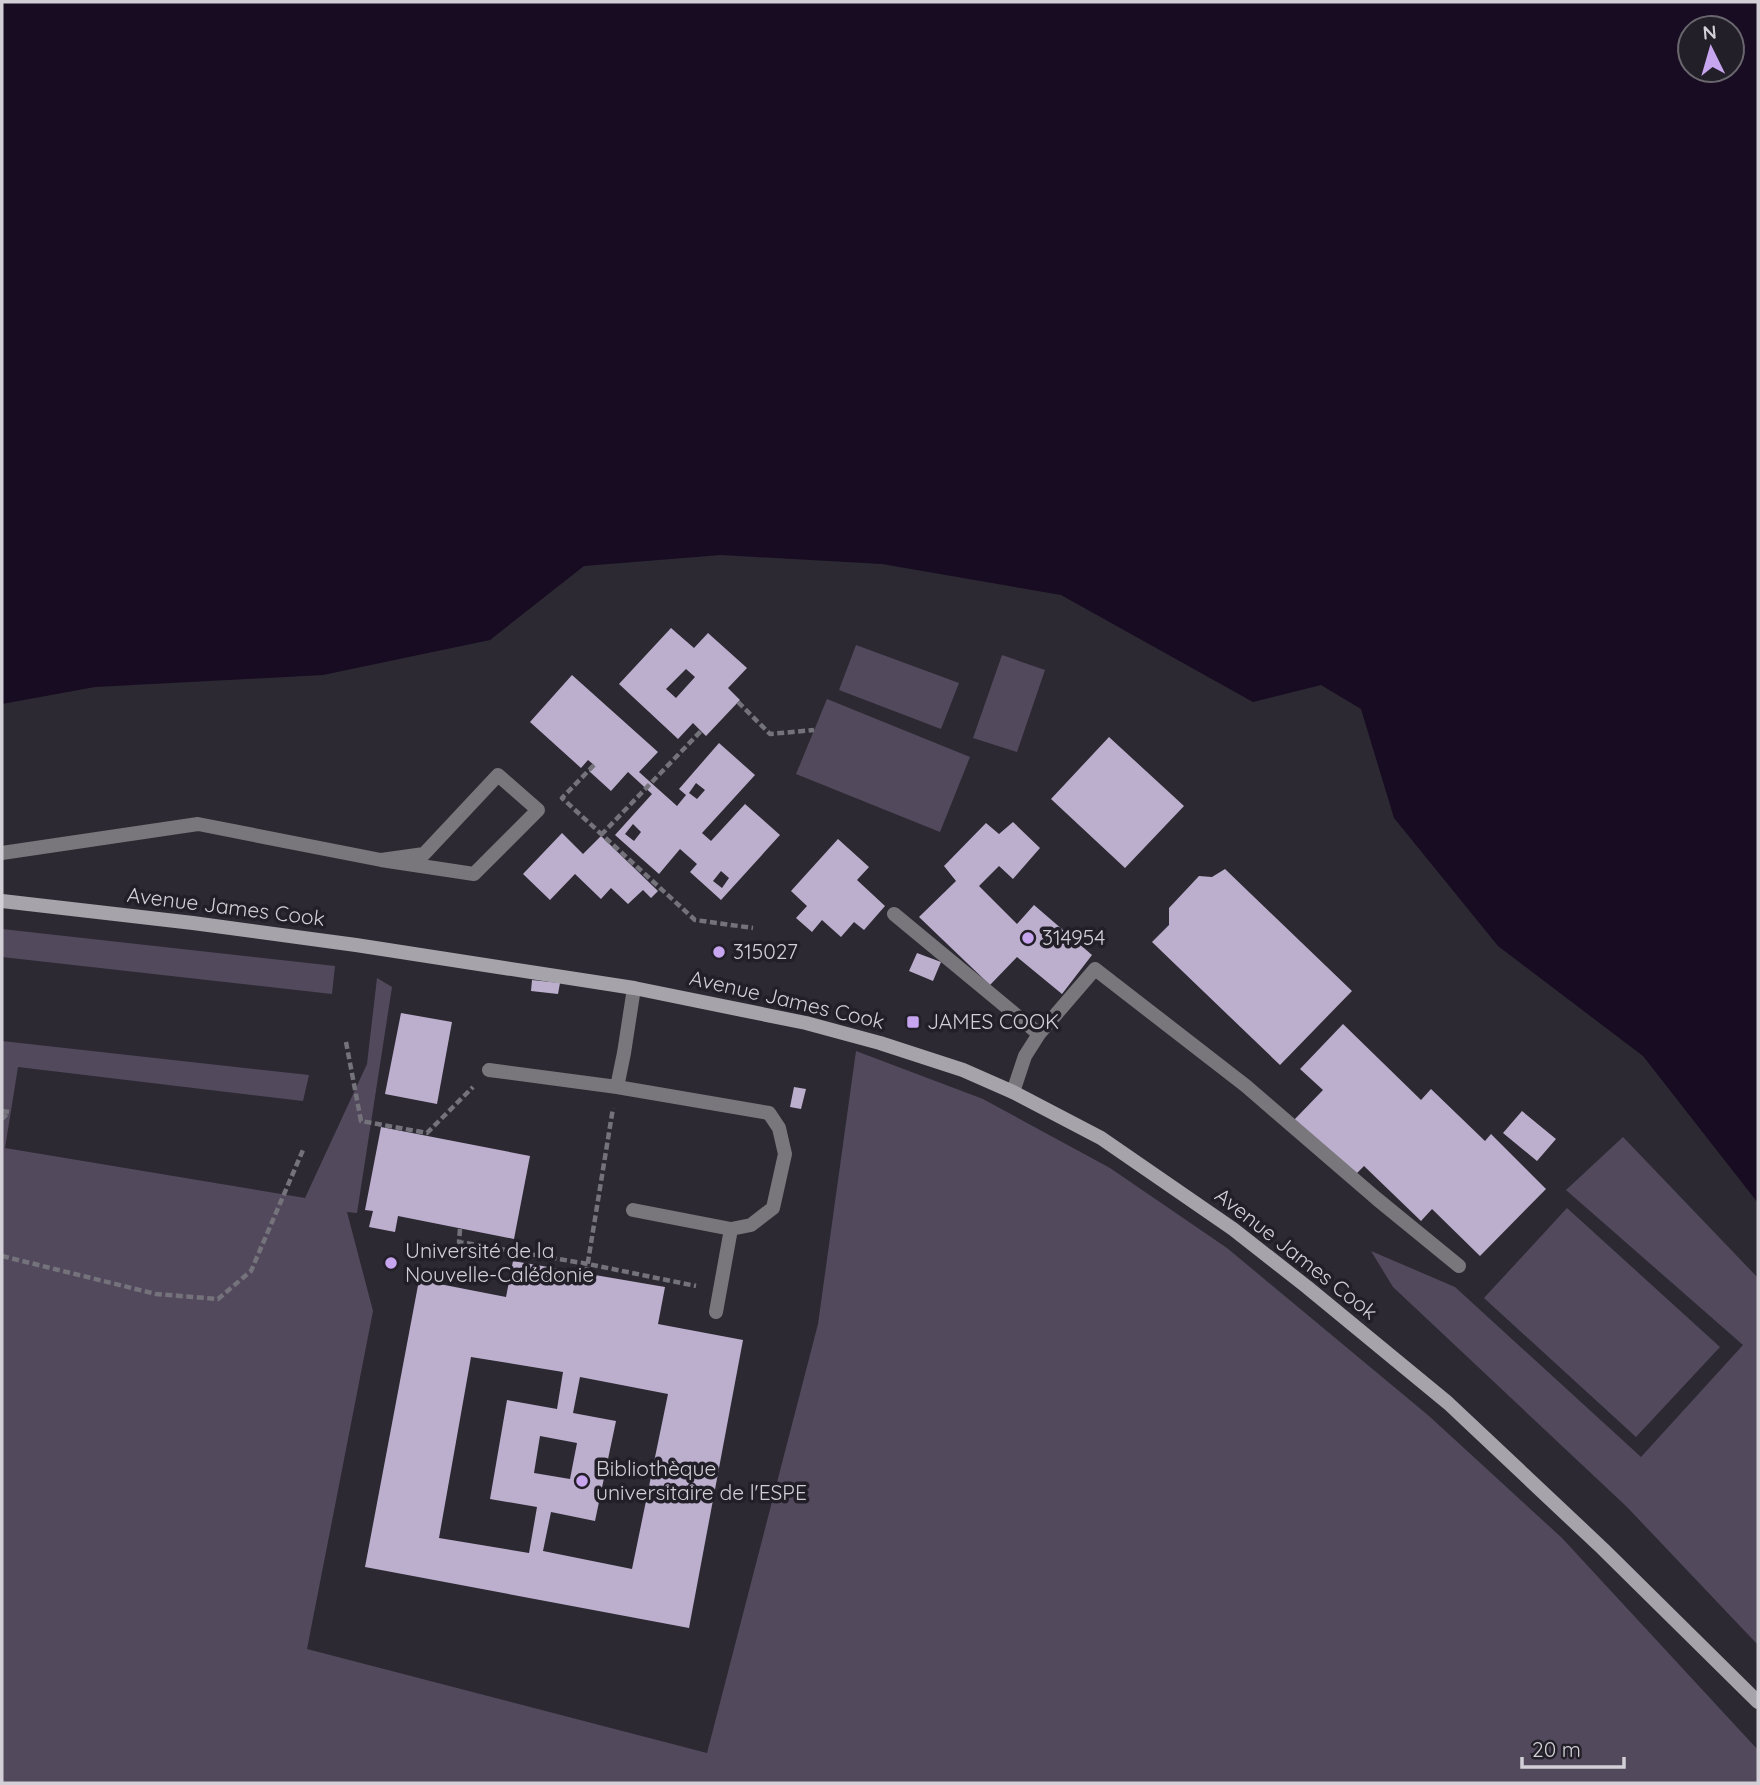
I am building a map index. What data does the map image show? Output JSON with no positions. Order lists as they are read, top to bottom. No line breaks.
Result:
{"streets":{"main road":["Avenue James Cook"]},"places":{"other":["314954","315027","Université de la Nouvelle-Calédonie","Bibliothèque universitaire de l'ESPE"],"transit":["JAMES COOK"]},"scale_bar":"20 m","north":"top"}
